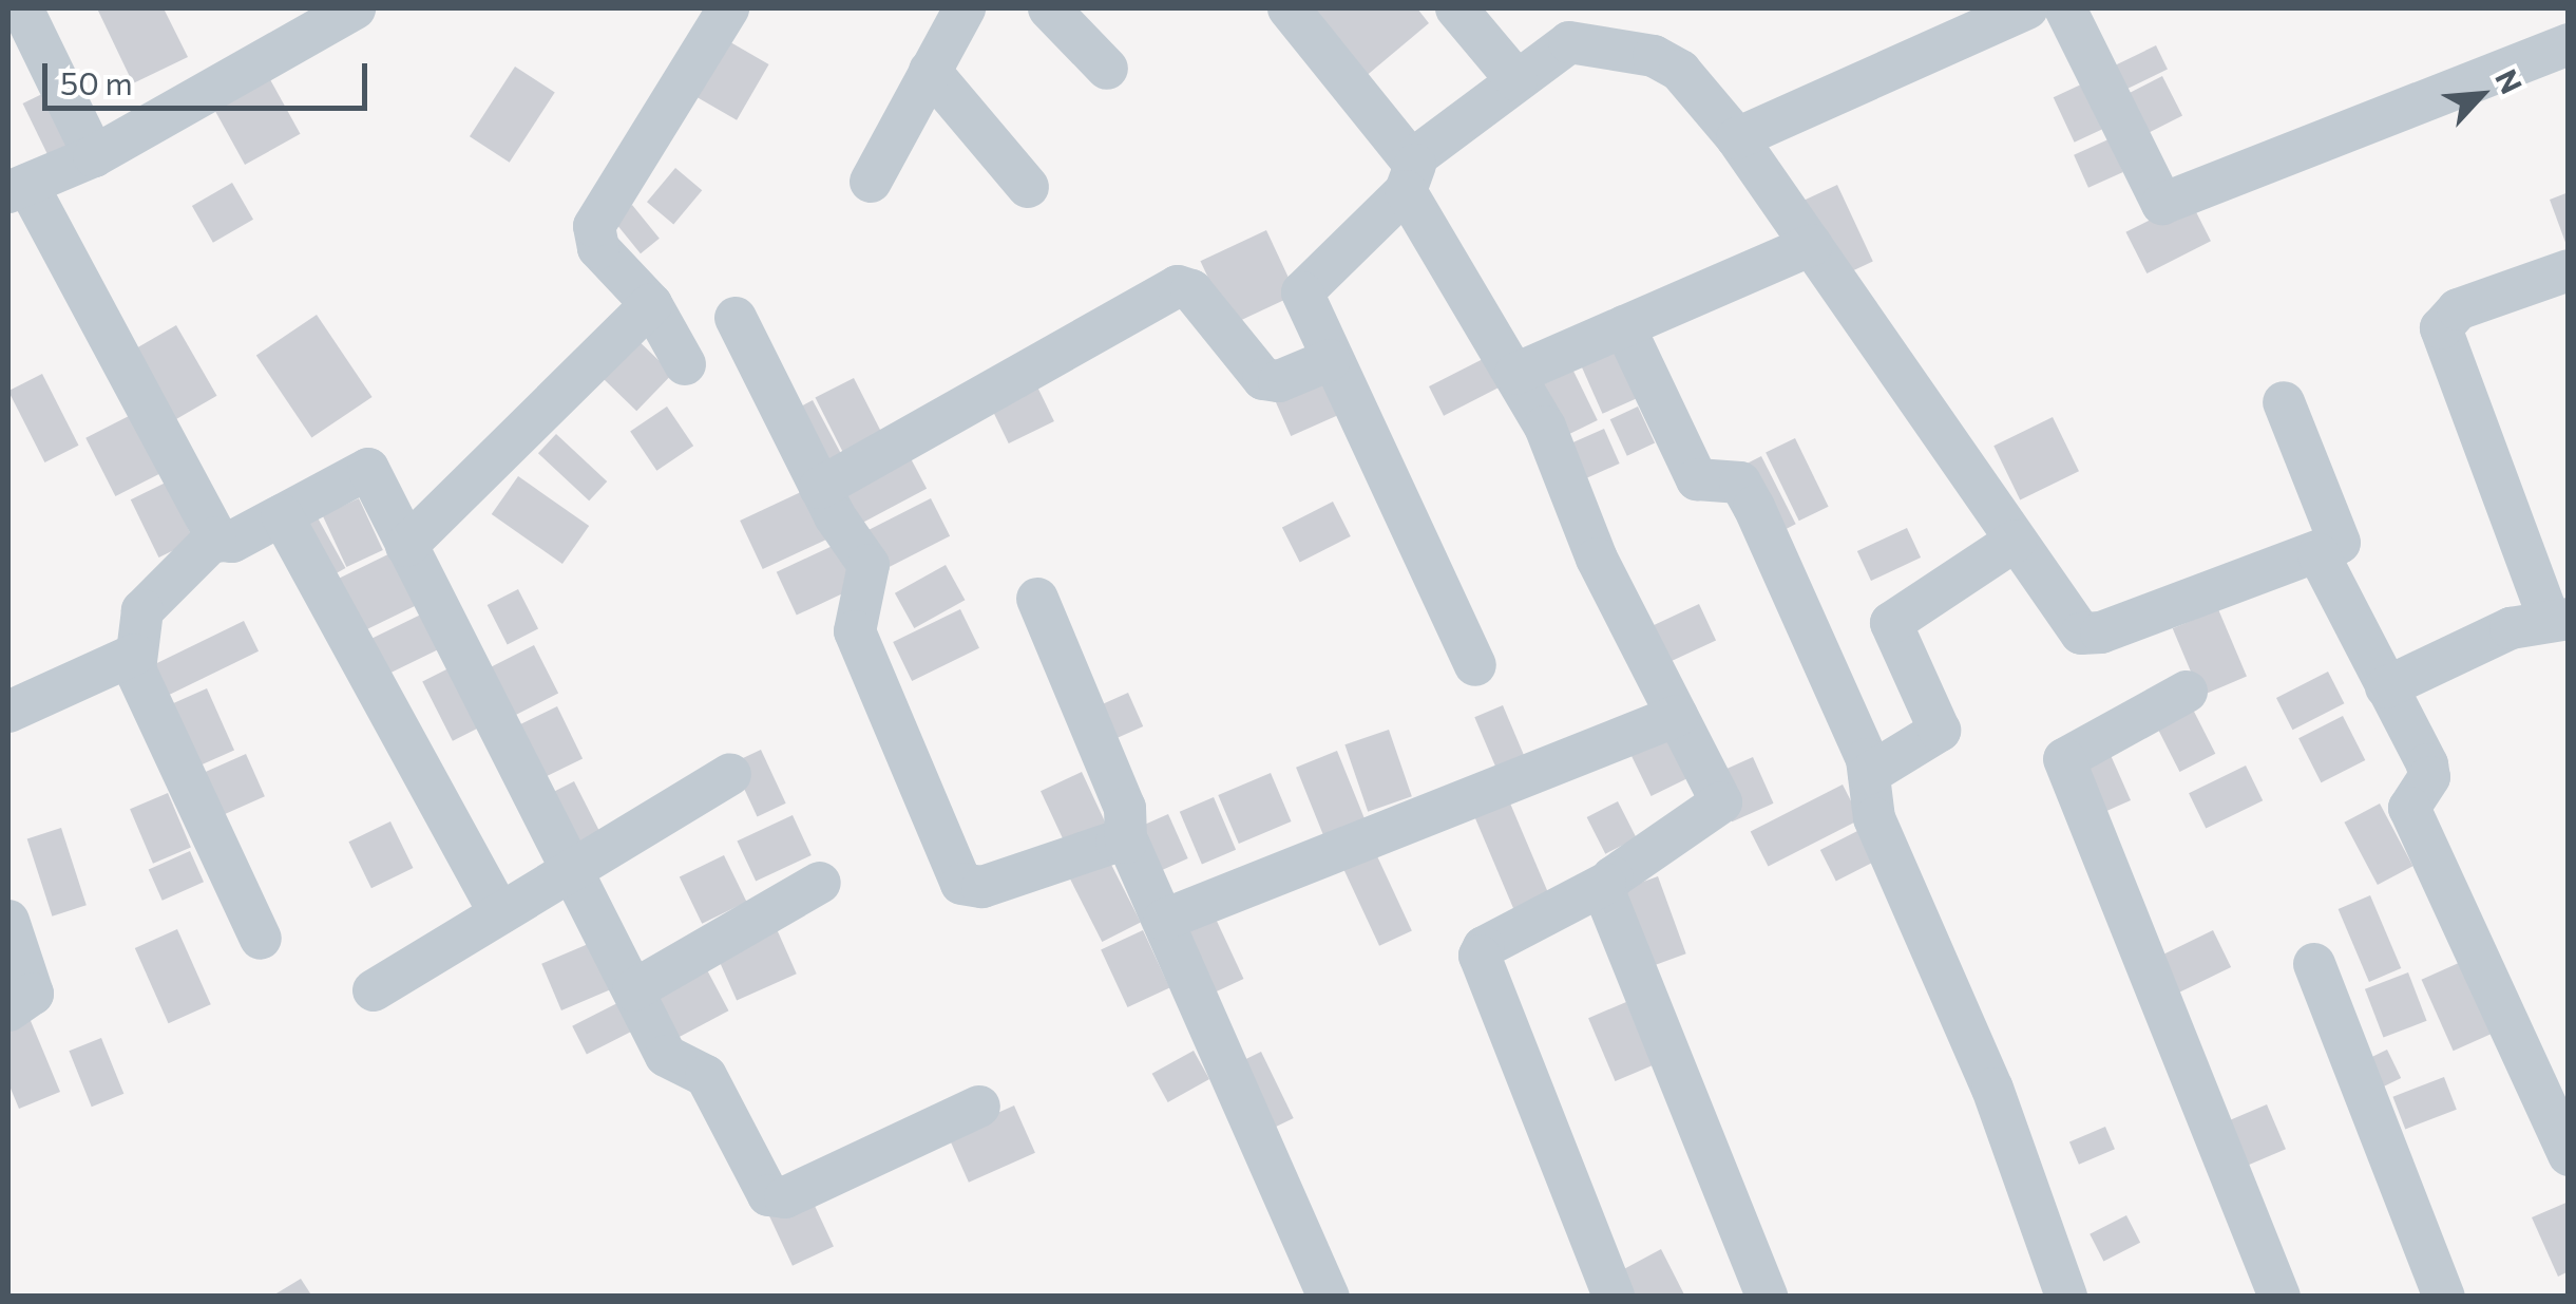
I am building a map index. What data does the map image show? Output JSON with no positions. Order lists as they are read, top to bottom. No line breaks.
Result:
{"scale_bar":"50 m","north":"top right"}
